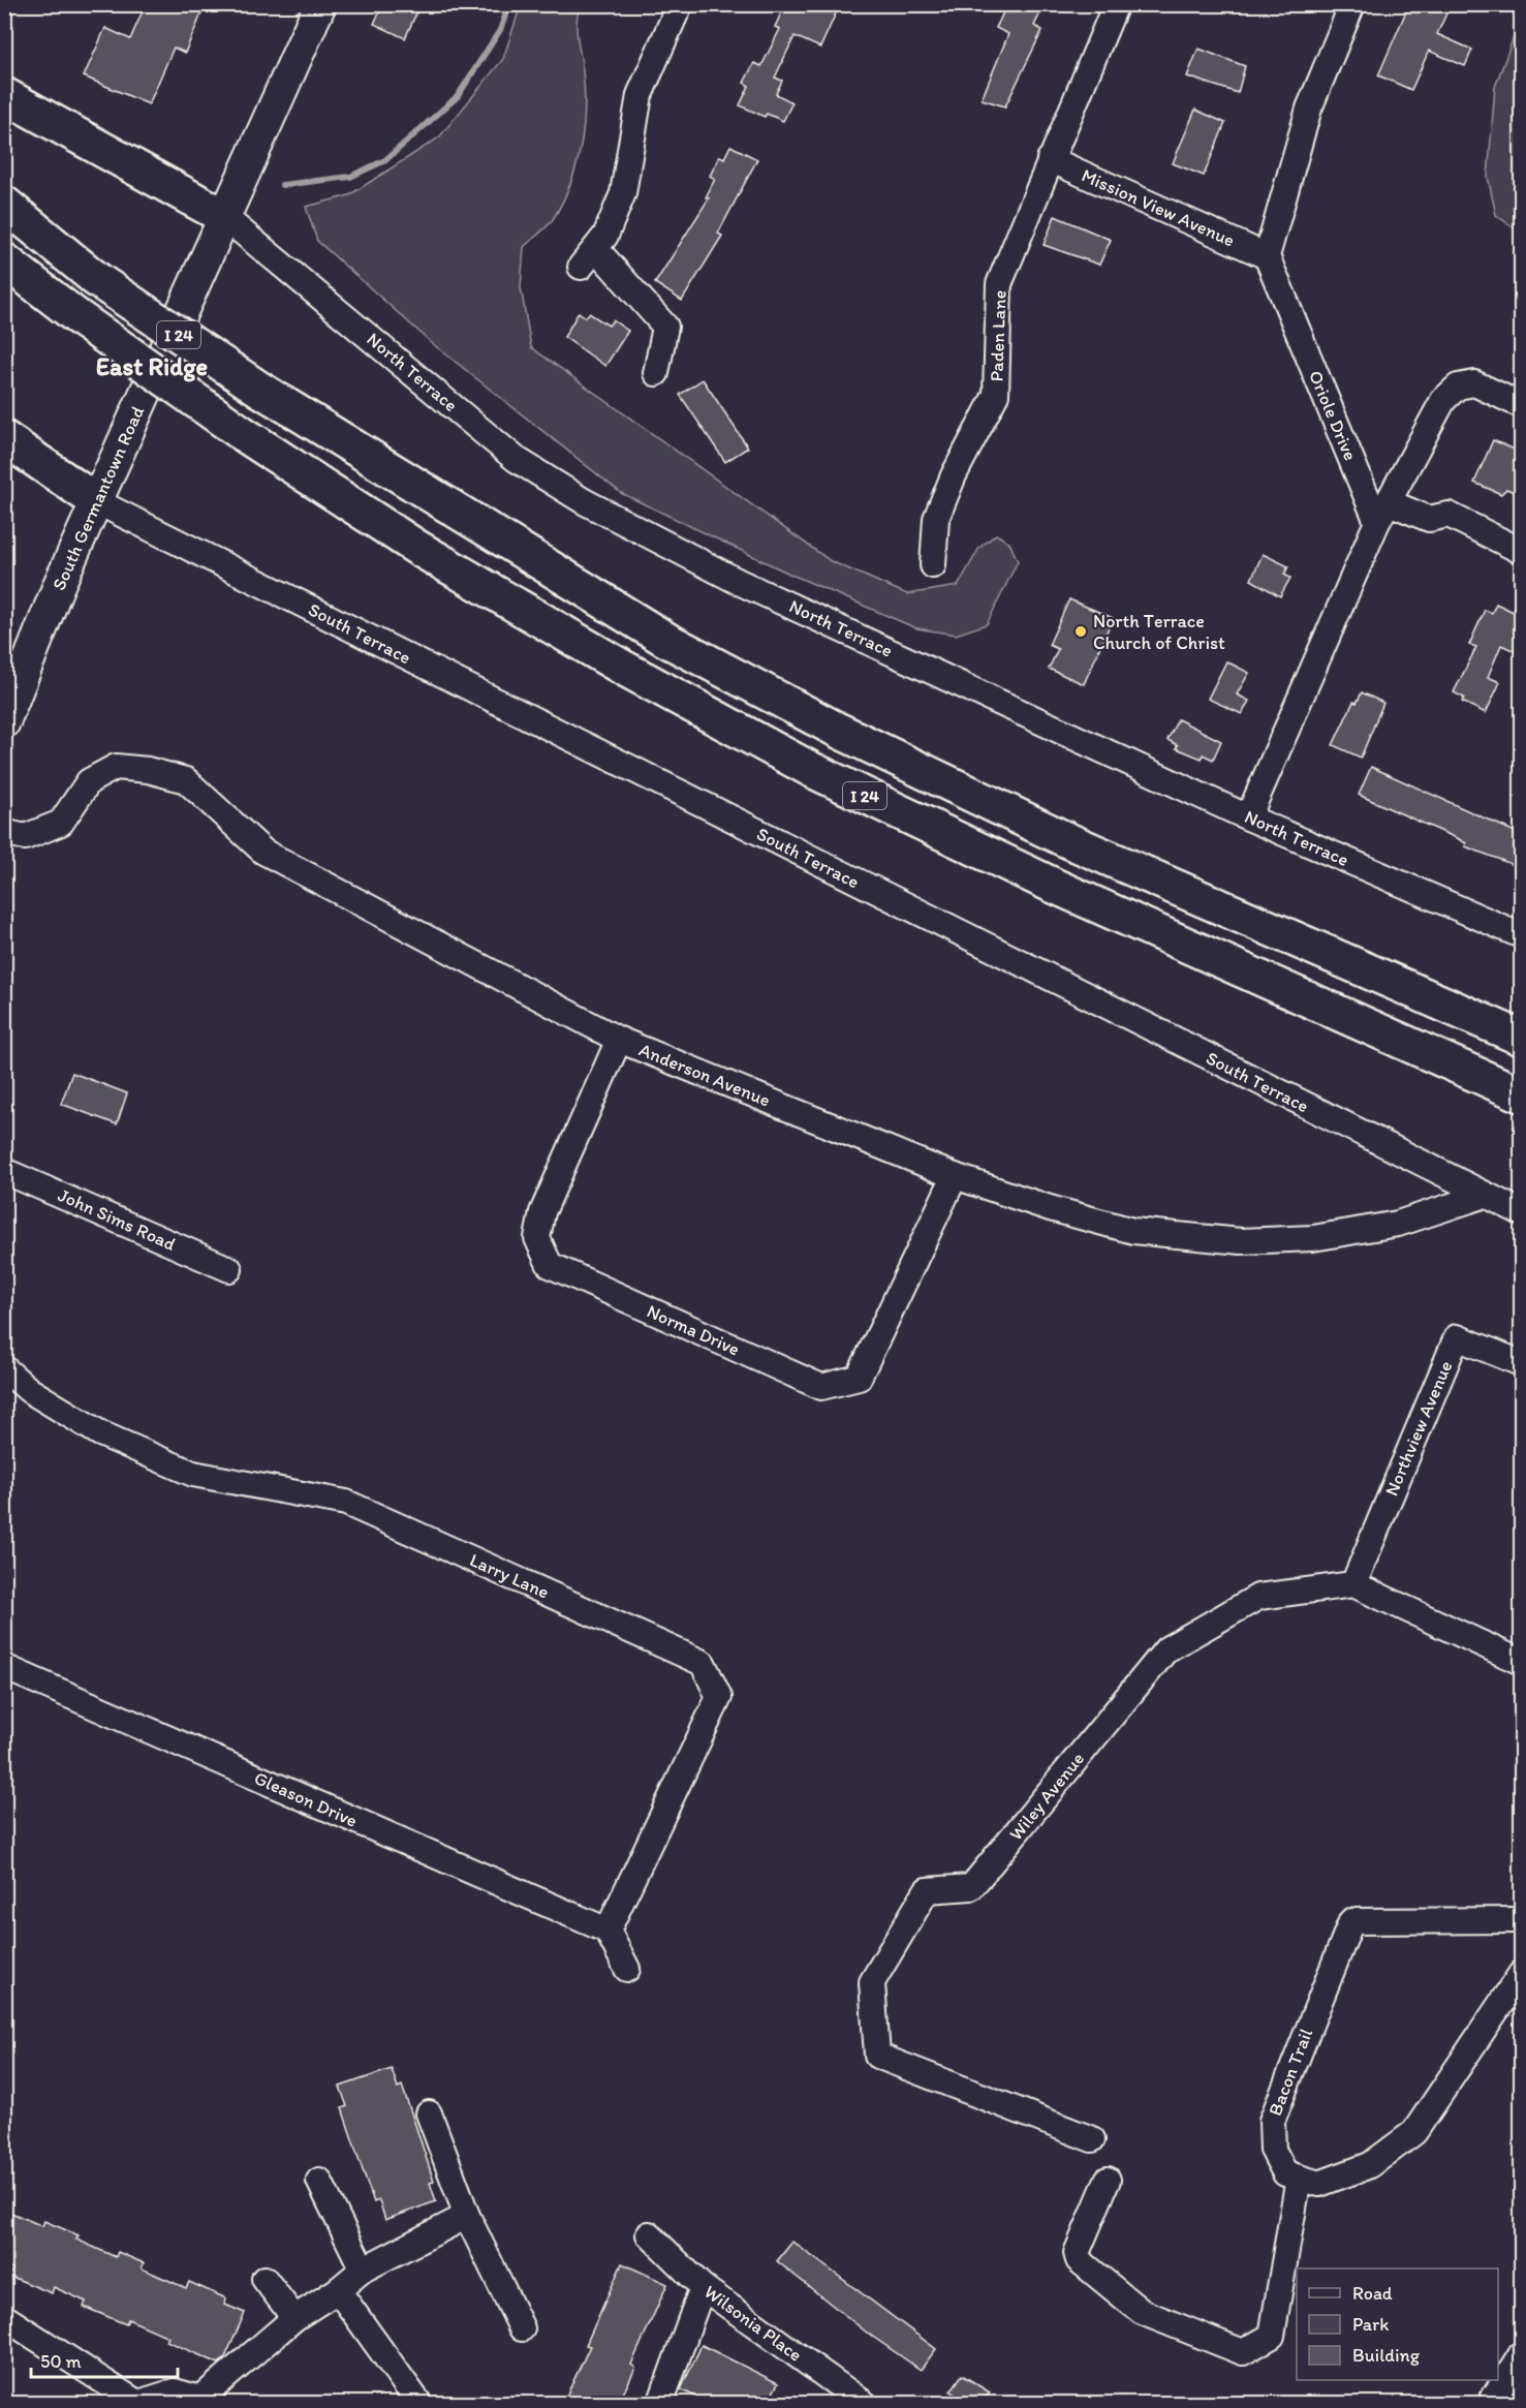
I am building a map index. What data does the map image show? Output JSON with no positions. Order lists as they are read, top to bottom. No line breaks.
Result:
{"streets":{"highway":["I 24"],"main road":["South Germantown Road"],"street":["Mission View Avenue","Paden Lane","North Terrace","Oriole Drive","South Terrace","Anderson Avenue","John Sims Road","Norma Drive","Northview Avenue","Larry Lane","Wiley Avenue","Gleason Drive","Bacon Trail","Wilsonia Place"]},"crossings":[["Mission View Avenue","Paden Lane"],["Mission View Avenue","Oriole Drive"],["North Terrace","South Germantown Road"],["South Germantown Road","South Terrace"],["South Terrace","Anderson Avenue"],["Anderson Avenue","Norma Drive"],["Northview Avenue","Wiley Avenue"],["Larry Lane","Gleason Drive"]],"districts":["East Ridge"],"places":["North Terrace Church of Christ"],"legend":["Road","Park","Building"],"scale_bar":"50 m"}
